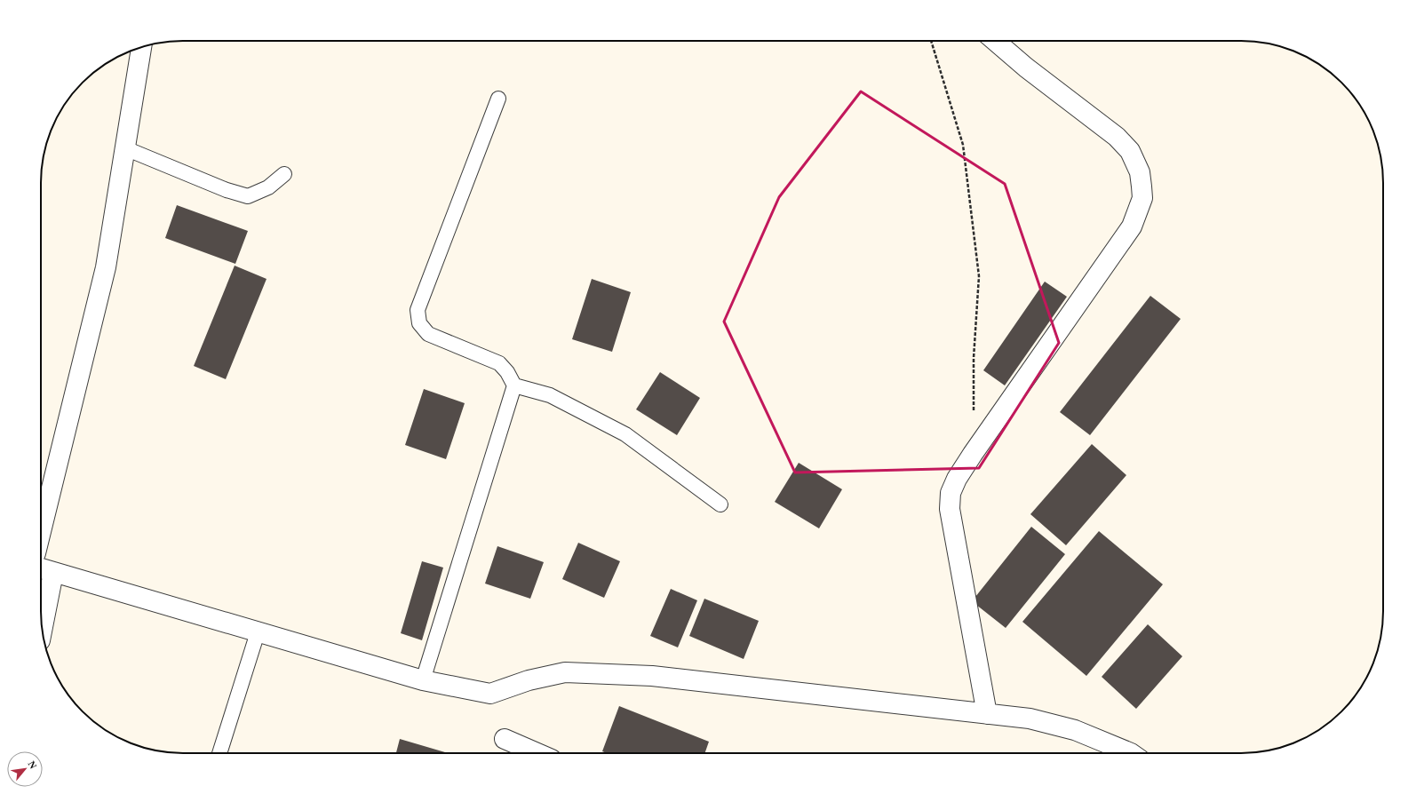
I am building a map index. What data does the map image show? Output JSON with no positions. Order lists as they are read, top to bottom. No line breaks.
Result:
{"north":"top right"}
